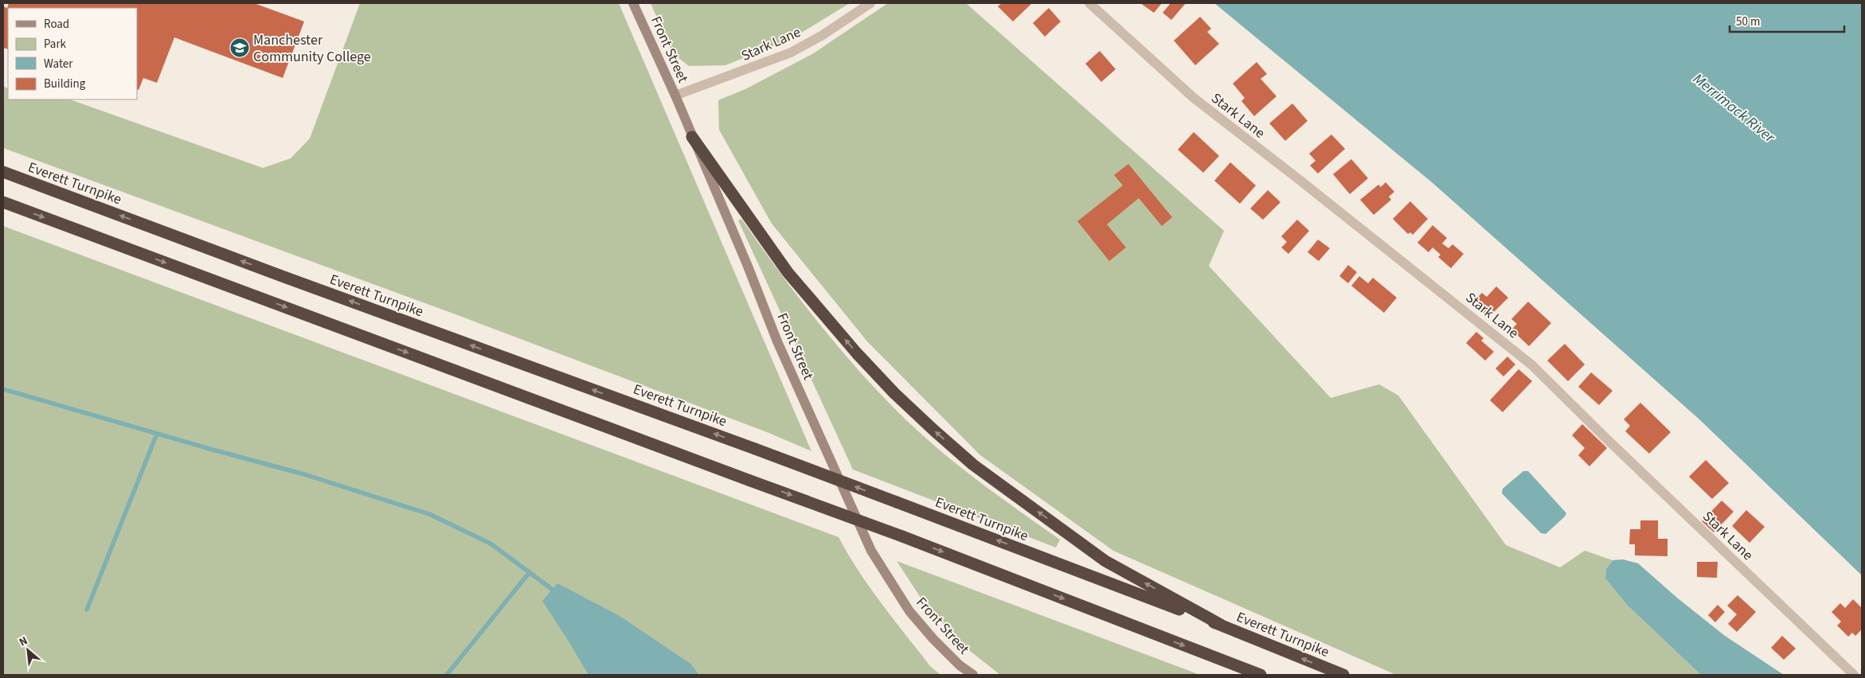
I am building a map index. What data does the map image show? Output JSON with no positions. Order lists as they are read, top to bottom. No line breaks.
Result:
{"streets":{"highway":["Everett Turnpike"],"main road":["Front Street"],"street":["Stark Lane"]},"crossings":[["Stark Lane","Front Street"]],"water":["Merrimack River"],"places":{"school or university":["Manchester Community College"]},"legend":["Road","Park","Water","Building"],"scale_bar":"50 m","north":"top left"}
